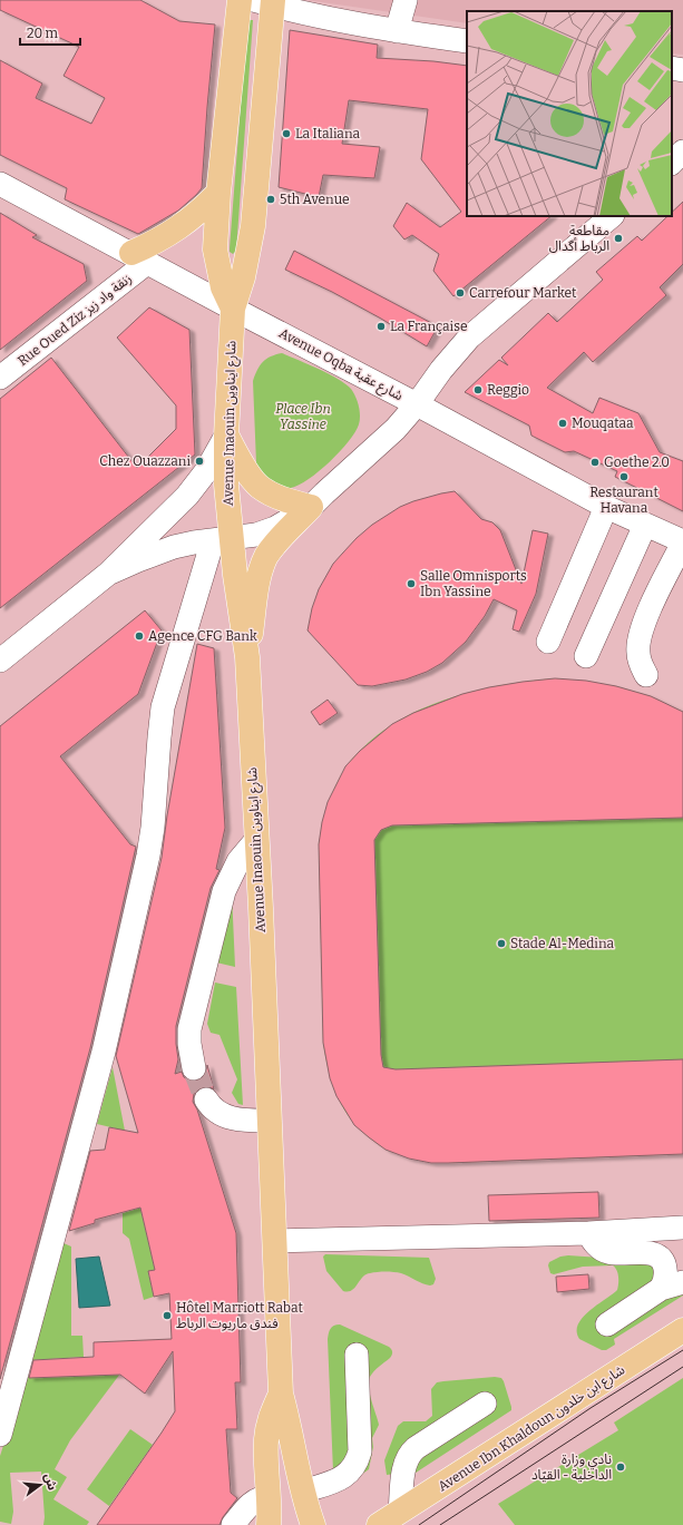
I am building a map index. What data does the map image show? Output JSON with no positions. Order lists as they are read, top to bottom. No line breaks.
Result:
{"streets":{"main road":["Avenue Inaouin شارع ايناوين","Avenue Ibn Khaldoun شارع ابن خلدون"],"street":["Rue Oued Ziz زنقة واد زيز","Avenue Oqba شارع عقبة"]},"crossings":[["Rue Oued Ziz زنقة واد زيز","Avenue Oqba شارع عقبة"],["Avenue Oqba شارع عقبة","Avenue Inaouin شارع ايناوين"]],"parks":["Place Ibn Yassine"],"places":["La Italiana","5th Avenue","مقاطعة الرباط أگدال","Carrefour Market","La Française","Reggio","Mouqataa","Chez Ouazzani","Goethe 2.0","Restaurant Havana","Salle Omnisports Ibn Yassine","Agence CFG Bank","Stade Al-Medina","Hôtel Marriott Rabat فندق ماريوت الرباط","نادي وزارة الداخلية - القيّاد"],"scale_bar":"20 m","north":"right"}
